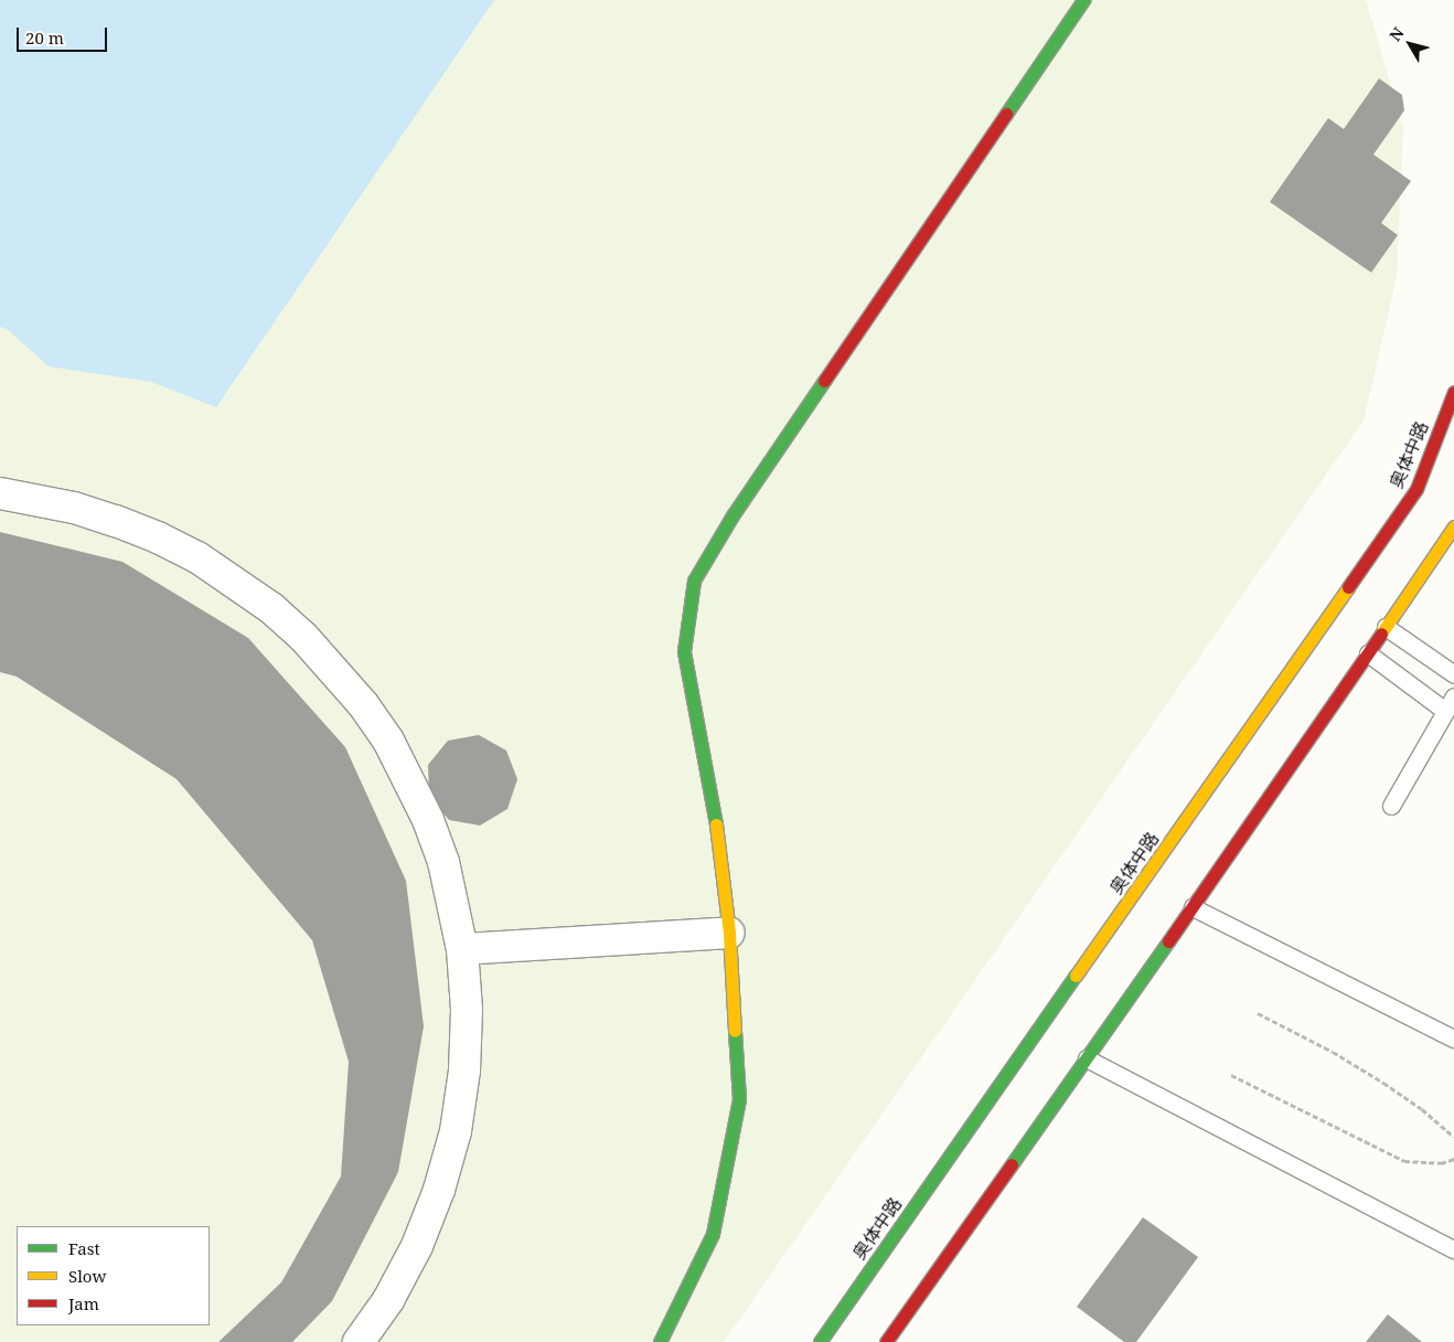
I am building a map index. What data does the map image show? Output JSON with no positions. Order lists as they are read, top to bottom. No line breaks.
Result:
{"streets":{"main road":["奥体中路"]},"legend":["Fast","Slow","Jam"],"scale_bar":"20 m","north":"top left"}
